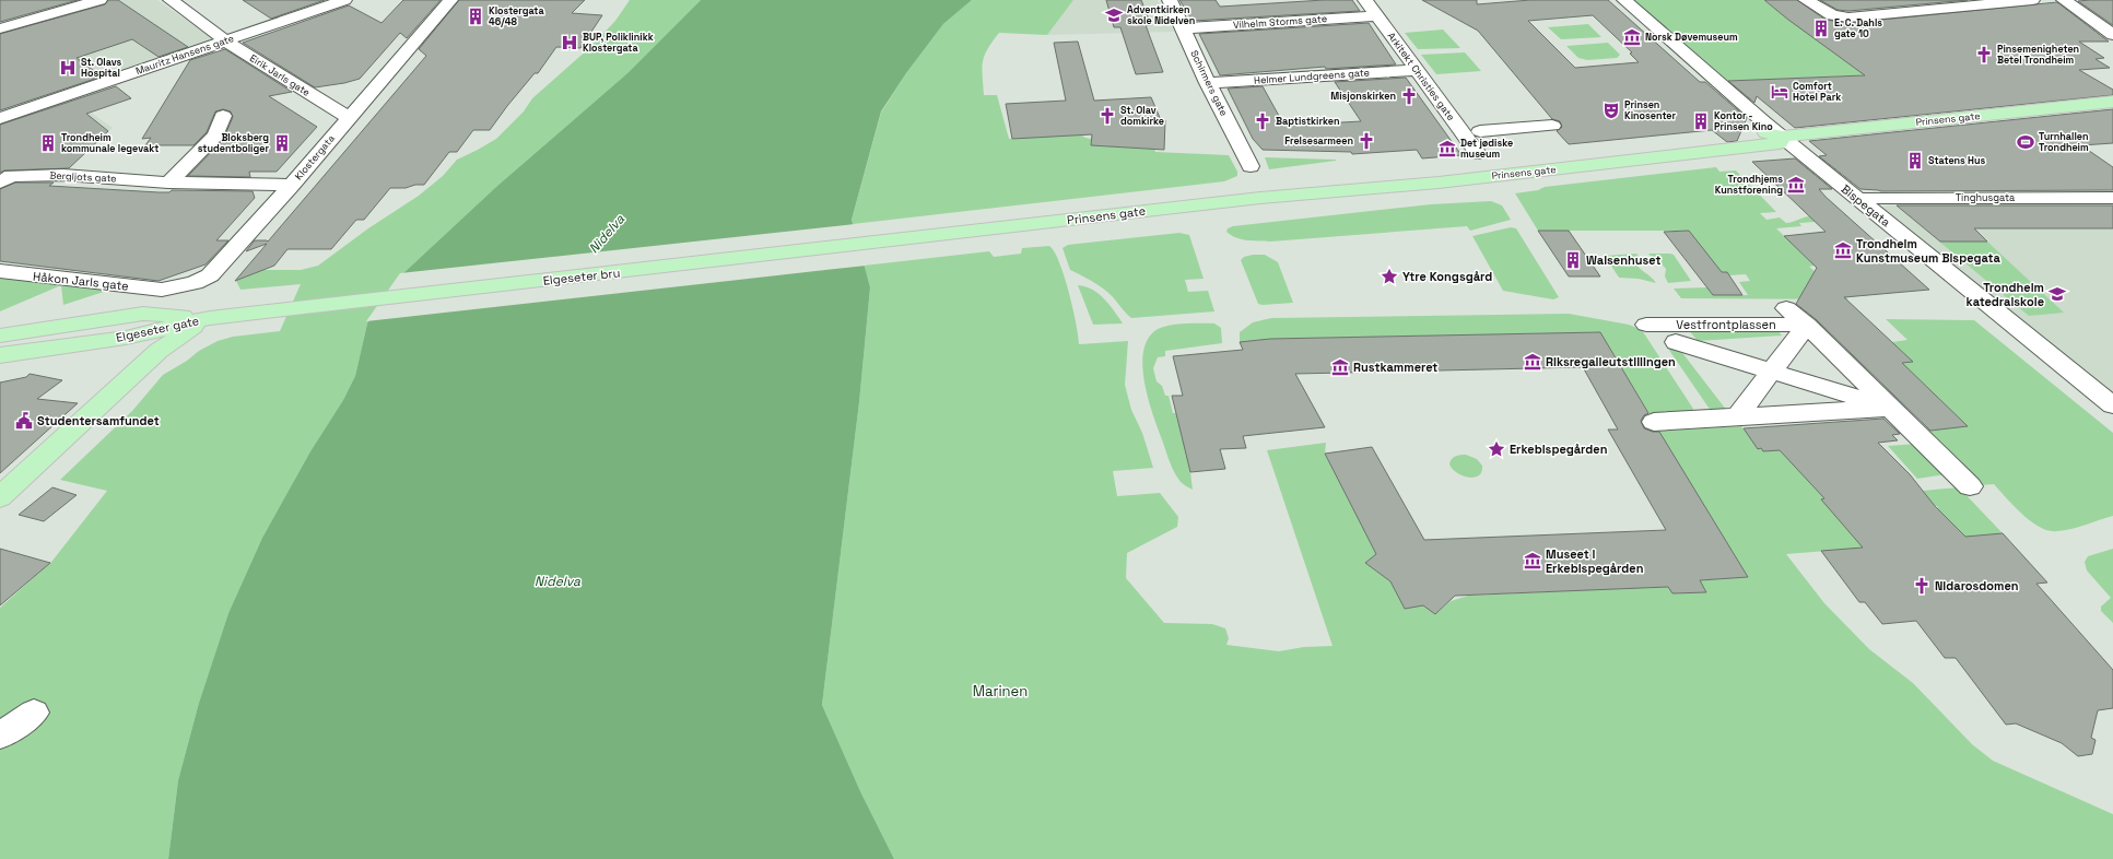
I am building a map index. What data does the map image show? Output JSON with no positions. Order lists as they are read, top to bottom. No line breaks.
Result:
{"streets":{"main road":["Prinsens gate","Elgeseter bru","Elgeseter gate"],"street":["Vilhelm Storms gate","Mauritz Hansens gate","Eirik Jarls gate","Helmer Lundgreens gate","Arkitekt Christies gate","Schirmers gate","Klostergata","Bergljots gate","Tinghusgata","Bispegata","Håkon Jarls gate","Vestfrontplassen"]},"crossings":[["Vilhelm Storms gate","Arkitekt Christies gate"],["Vilhelm Storms gate","Schirmers gate"],["Mauritz Hansens gate","Eirik Jarls gate"],["Eirik Jarls gate","Klostergata"],["Helmer Lundgreens gate","Arkitekt Christies gate"],["Helmer Lundgreens gate","Schirmers gate"],["Prinsens gate","Bispegata"],["Prinsens gate","Elgeseter bru"],["Klostergata","Bergljots gate"],["Klostergata","Håkon Jarls gate"],["Tinghusgata","Bispegata"],["Elgeseter bru","Elgeseter gate"]],"water":["Nidelva"],"parks":["Marinen"],"places":{"school or university":["Adventkirken skole Nidelven","Trondheim katedralskole"],"building":["Klostergata 46/48","E. C. Dahls gate 10","Kontor - Prinsen Kino","Trondheim kommunale legevakt","Bloksberg studentboliger","Statens Hus","Waisenhuset"],"museum":["Norsk Døvemuseum","Det jødiske museum","Trondhjems Kunstforening","Trondheim Kunstmuseum Bispegata","Riksregalieutstillingen","Rustkammeret","Museet i Erkebispegården"],"hospital":["BUP, Poliklinikk Klostergata","St. Olavs Hospital"],"church":["Pinsemenigheten Betel Trondheim","Misjonskirken","St. Olav domkirke","Baptistkirken","Frelsesarmeen","Nidarosdomen"],"hotel":["Comfort Hotel Park"],"theatre":["Prinsen Kinosenter"],"sports":["Turnhallen Trondheim"],"place":["Ytre Kongsgård","Erkebispegården"],"public building":["Studentersamfundet"]}}
